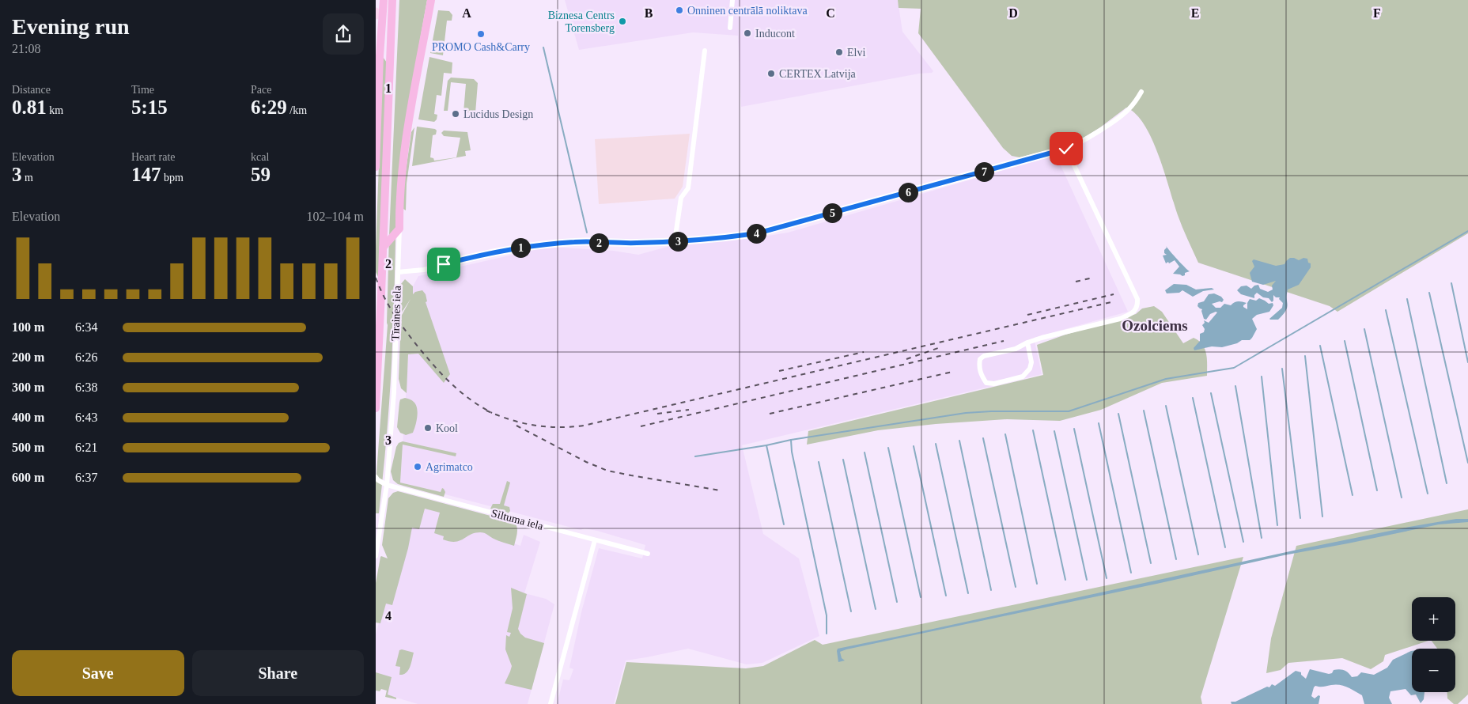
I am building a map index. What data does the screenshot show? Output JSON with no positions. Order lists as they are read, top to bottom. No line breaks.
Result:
{"streets":{"highway":["Tīraines iela"],"street":["Siltuma iela"]},"crossings":[["Tīraines iela","Siltuma iela"]],"districts":["Ozolciems"],"places":["Onninen centrālā noliktava","Biznesa Centrs Torensberg","Inducont","PROMO Cash&Carry","Elvi","CERTEX Latvija","Lucidus Design","Kool","Agrimatco"],"page":{"heading":["Evening run","21:08"],"stats":[["Distance","0.81 km"],["Time","5:15"],["Pace","6:29 /km"],["Elevation","3 m"],["Heart rate","147 bpm"],["kcal","59"]],"pins":["7","6","5","4","3","2","1"],"chart":["Elevation","102–104 m"],"list":[{"name":"100 m","note":"6:34"},{"name":"200 m","note":"6:26"},{"name":"300 m","note":"6:38"},{"name":"400 m","note":"6:43"},{"name":"500 m","note":"6:21"},{"name":"600 m","note":"6:37"}],"map_buttons":["+","−"],"buttons":["Save","Share"]},"grid":{"columns":["A","B","C","D","E","F"],"rows":["1","2","3","4"]}}
